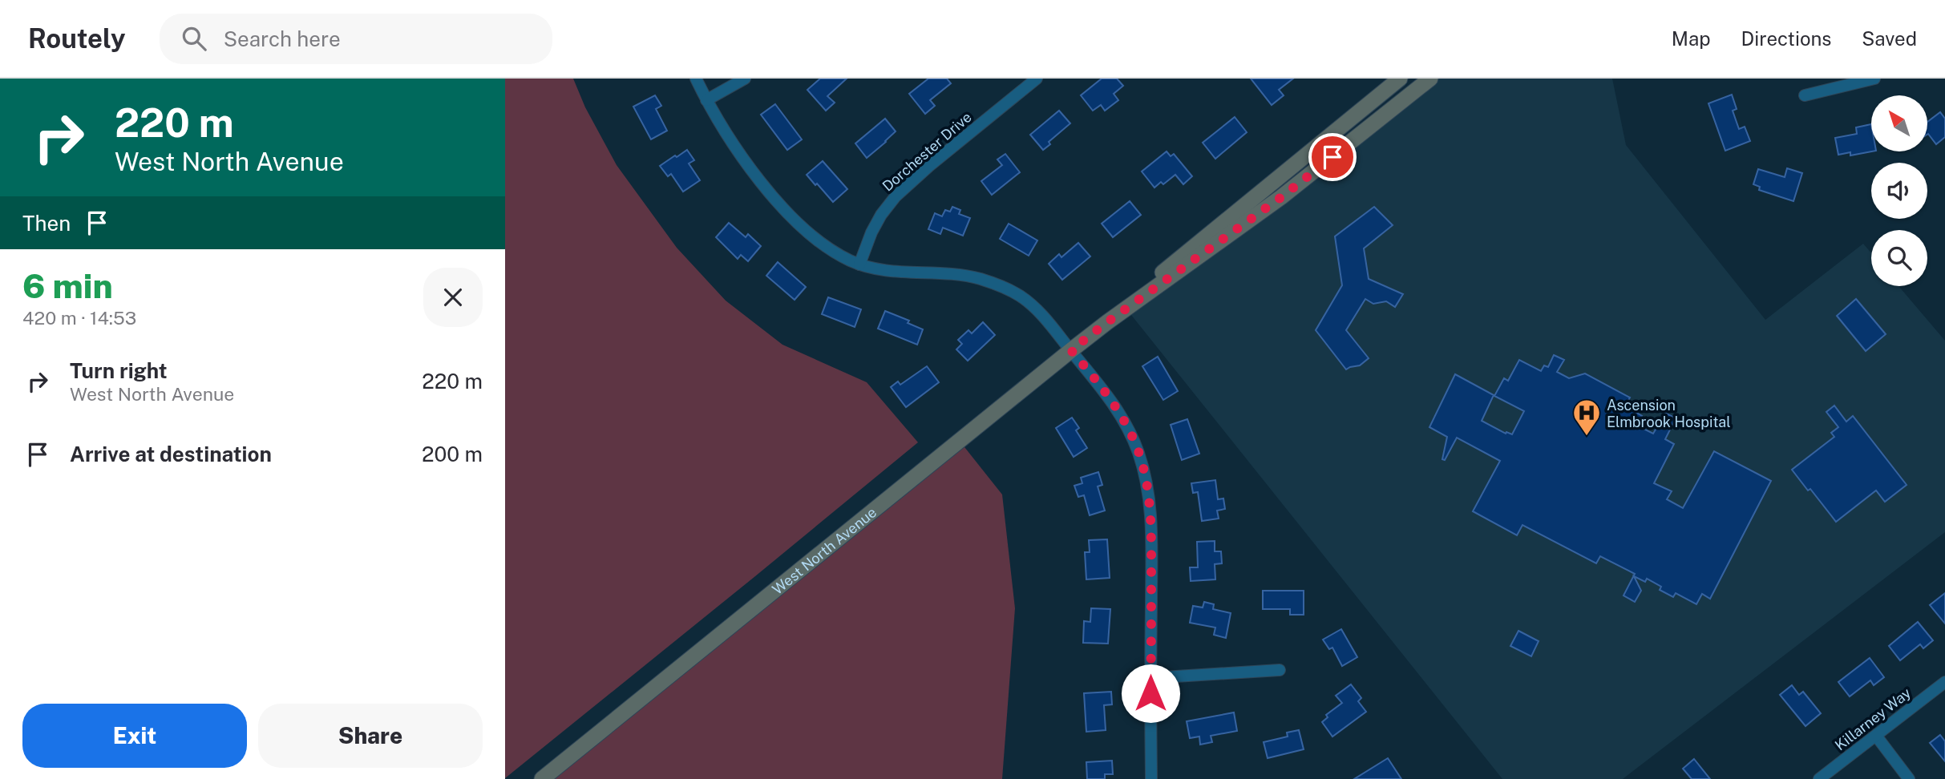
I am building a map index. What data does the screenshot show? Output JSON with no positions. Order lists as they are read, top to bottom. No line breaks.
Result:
{"streets":{"main road":["West North Avenue"],"street":["Dorchester Drive","Killarney Way"]},"places":{"hospital":["Ascension Elmbrook Hospital"]},"north":"top left","page":{"header":"Routely","search":"Search here","nav":["Map","Directions","Saved"],"turn":["220 m","West North Avenue"],"then":"Then","heading":["6 min","420 m · 14:53"],"list":[{"name":"Turn right","note":"West North Avenue","value":"220 m"},{"name":"Arrive at destination","value":"200 m"}],"buttons":["Exit","Share"]}}
